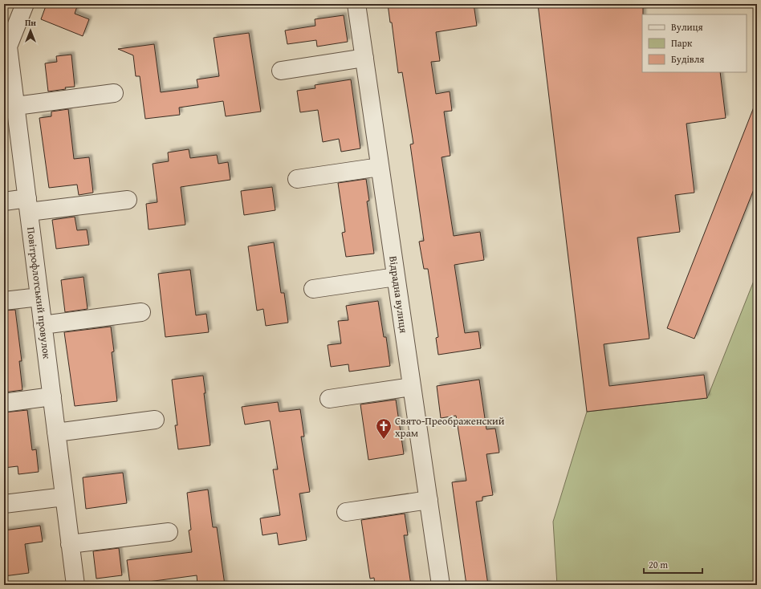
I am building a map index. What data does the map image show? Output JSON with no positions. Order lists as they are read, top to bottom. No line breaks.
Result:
{"streets":{"street":["Повітрофлотський провулок","Відрадна вулиця"]},"places":{"church":["Свято-Преображенский храм"]},"legend":["Вулиця","Парк","Будівля"],"scale_bar":"20 m","north":"top"}
